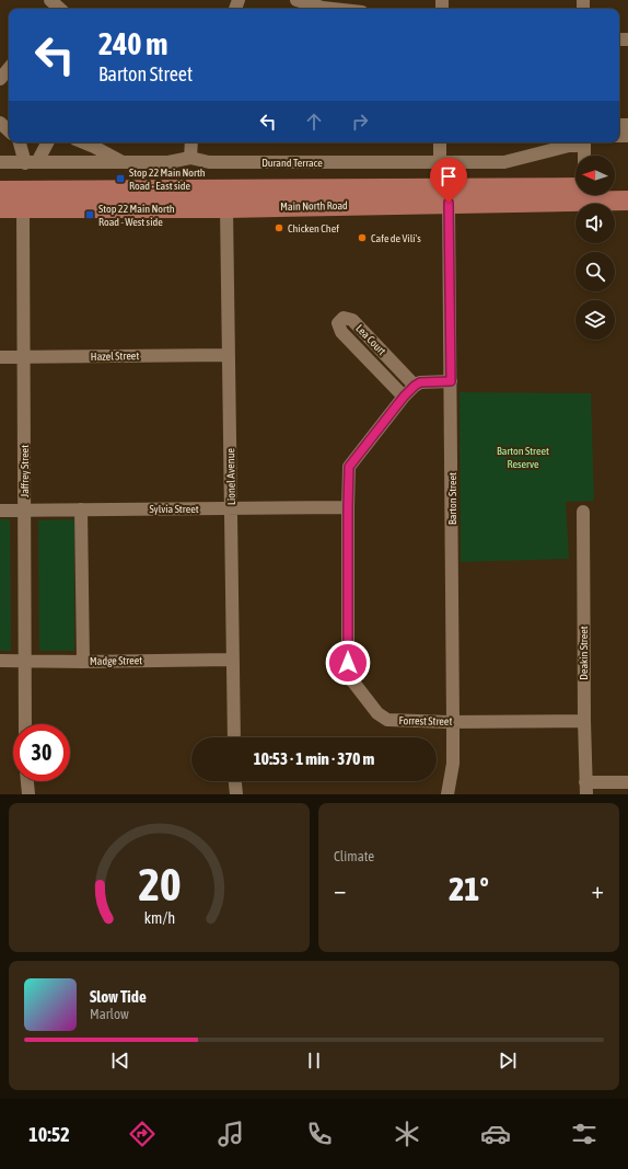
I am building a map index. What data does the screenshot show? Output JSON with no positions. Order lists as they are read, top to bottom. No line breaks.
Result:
{"streets":{"highway":["Main North Road"],"street":["Durand Terrace","Lea Court","Hazel Street","Jaffrey Street","Lionel Avenue","Barton Street","Sylvia Street","Deakin Street","Madge Street","Forrest Street"]},"crossings":[["Main North Road","Jaffrey Street"],["Main North Road","Lionel Avenue"],["Main North Road","Barton Street"],["Lea Court","Forrest Street"],["Hazel Street","Jaffrey Street"],["Hazel Street","Lionel Avenue"],["Jaffrey Street","Sylvia Street"],["Jaffrey Street","Madge Street"],["Lionel Avenue","Sylvia Street"],["Lionel Avenue","Madge Street"],["Barton Street","Forrest Street"],["Sylvia Street","Forrest Street"],["Deakin Street","Forrest Street"]],"parks":["Barton Street Reserve"],"places":{"transit":["Stop 22 Main North Road - East side","Stop 22 Main North Road - West side"],"other":["Chicken Chef","Cafe de Vili's"]},"north":"left","page":{"turn":["240 m","Barton Street"],"limit":"30","trip":"10:53 · 1 min · 370 m","tile":"Climate","heat":["−","21°","+"],"song":["Slow Tide","Marlow"],"tabs":"10:52","gauge":["20","km/h"]}}
